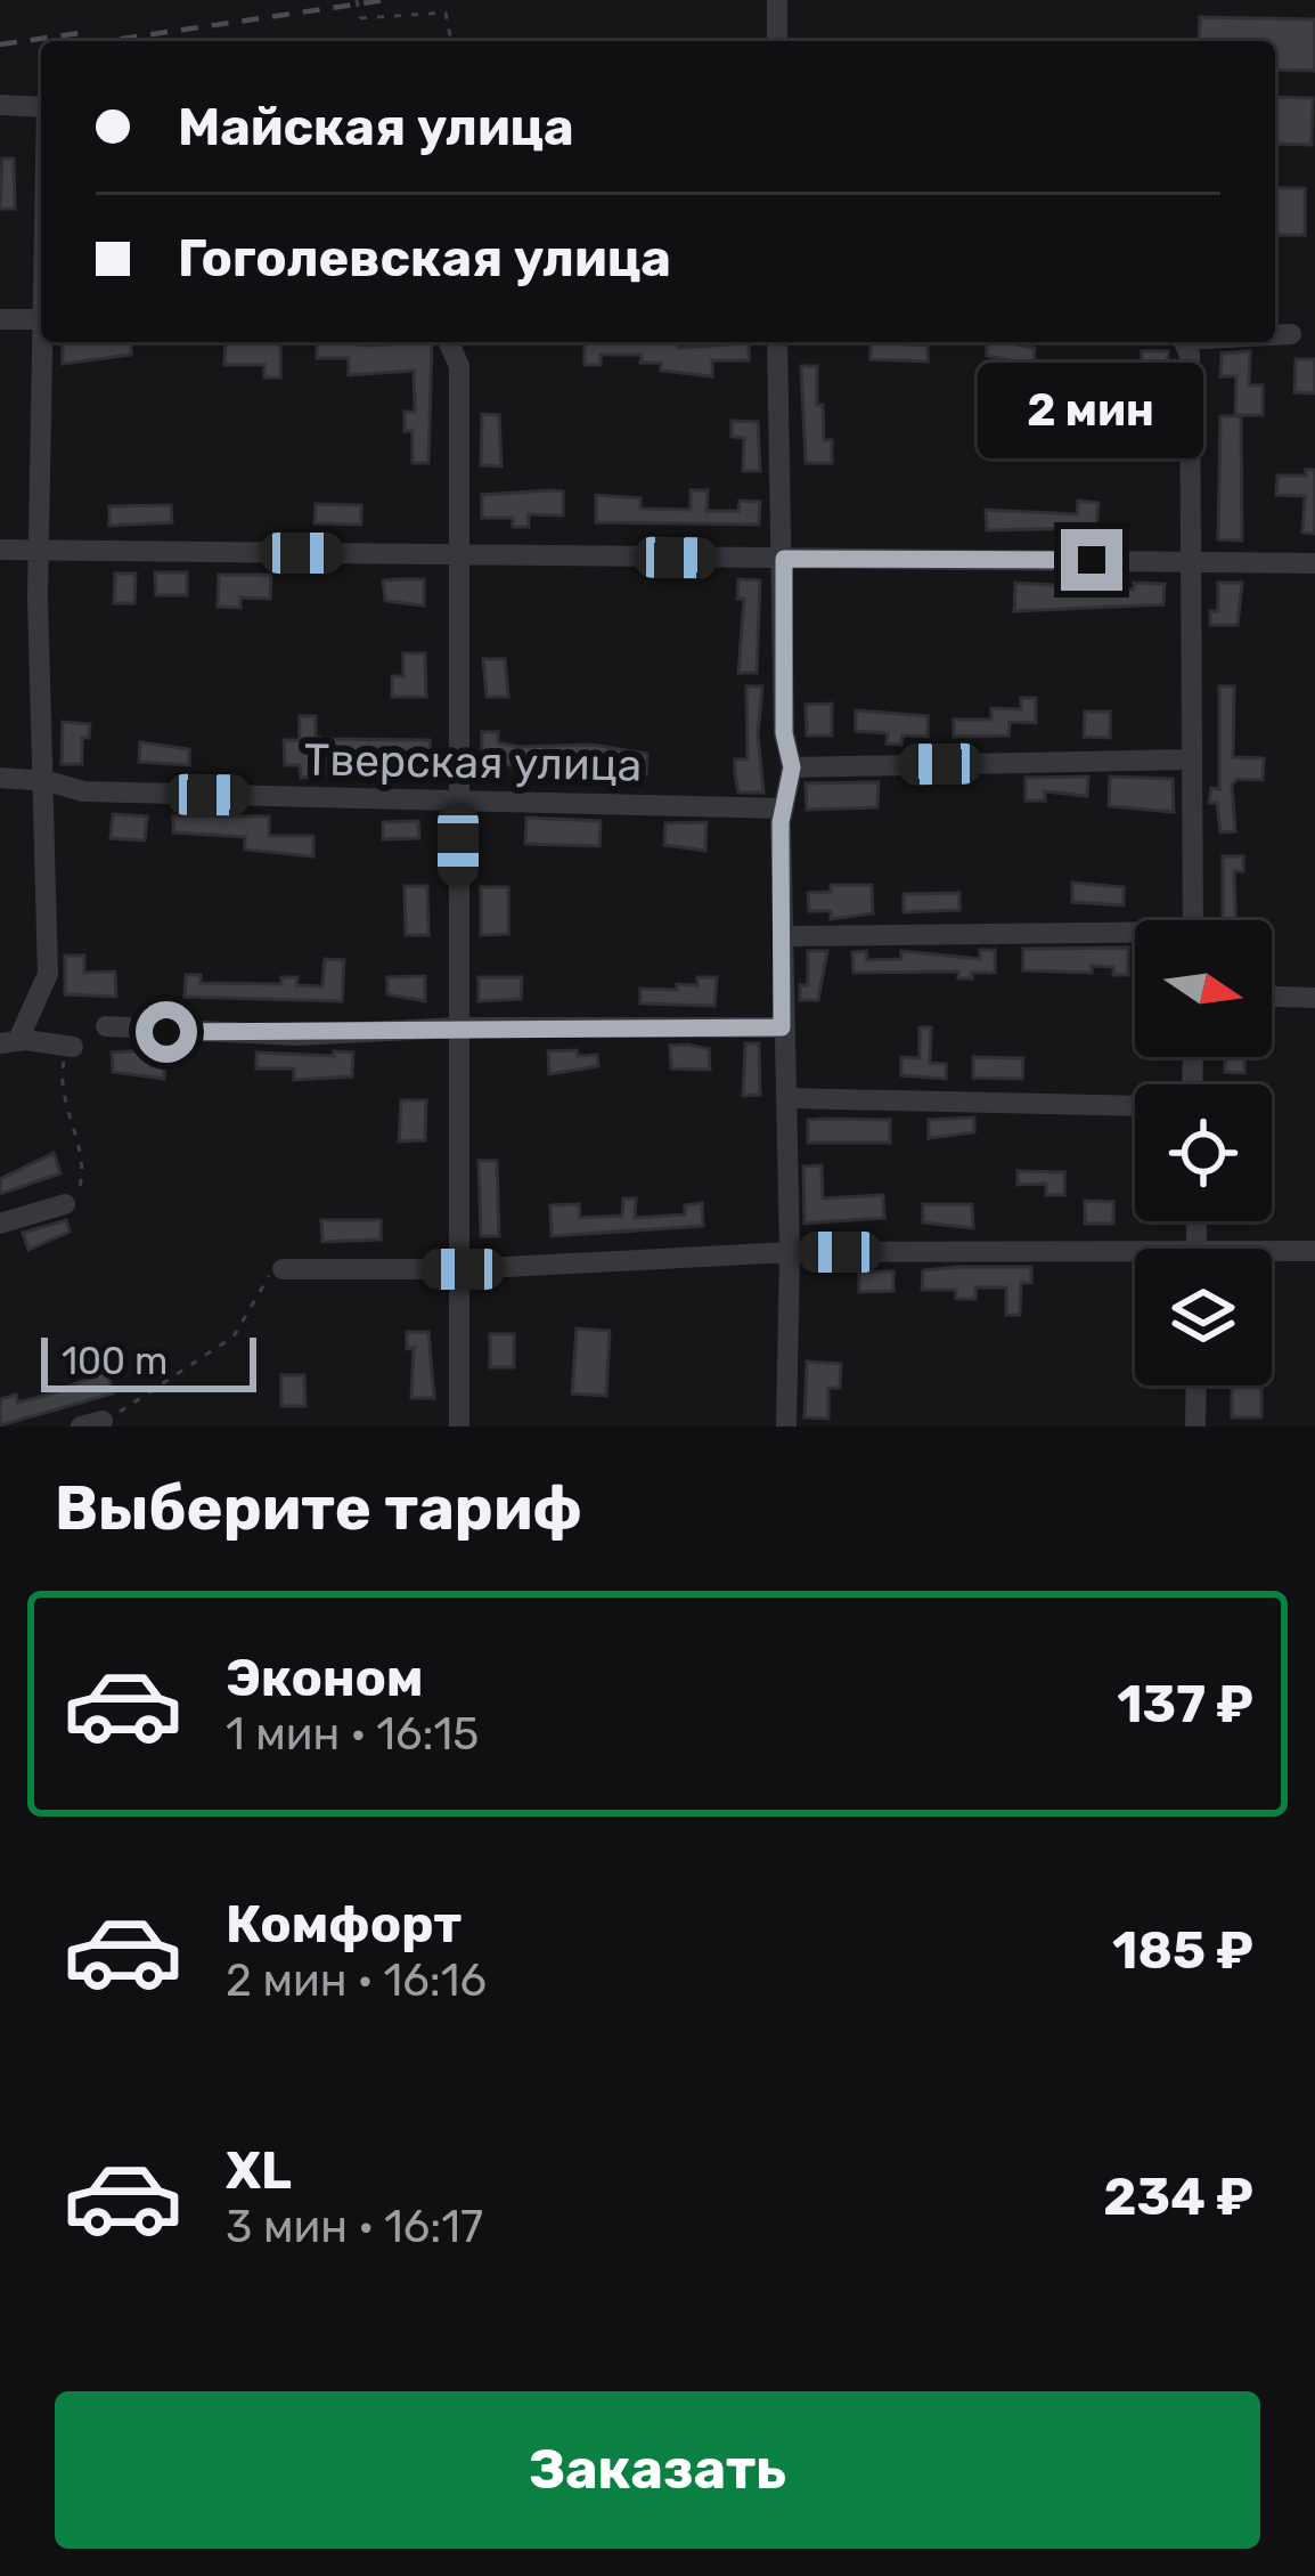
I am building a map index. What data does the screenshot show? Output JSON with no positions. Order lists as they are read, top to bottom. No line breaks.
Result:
{"streets":{"street":["Тверская улица"]},"scale_bar":"100 m","north":"right","page":{"banner":["Майская улица","Гоголевская улица"],"bubble":"2 мин","scale":"100 m","heading":"Выберите тариф","list":[{"name":"Эконом","note":"1 мин · 16:15","value":"137 ₽"},{"name":"Комфорт","note":"2 мин · 16:16","value":"185 ₽"},{"name":"XL","note":"3 мин · 16:17","value":"234 ₽"}],"buttons":"Заказать"}}
